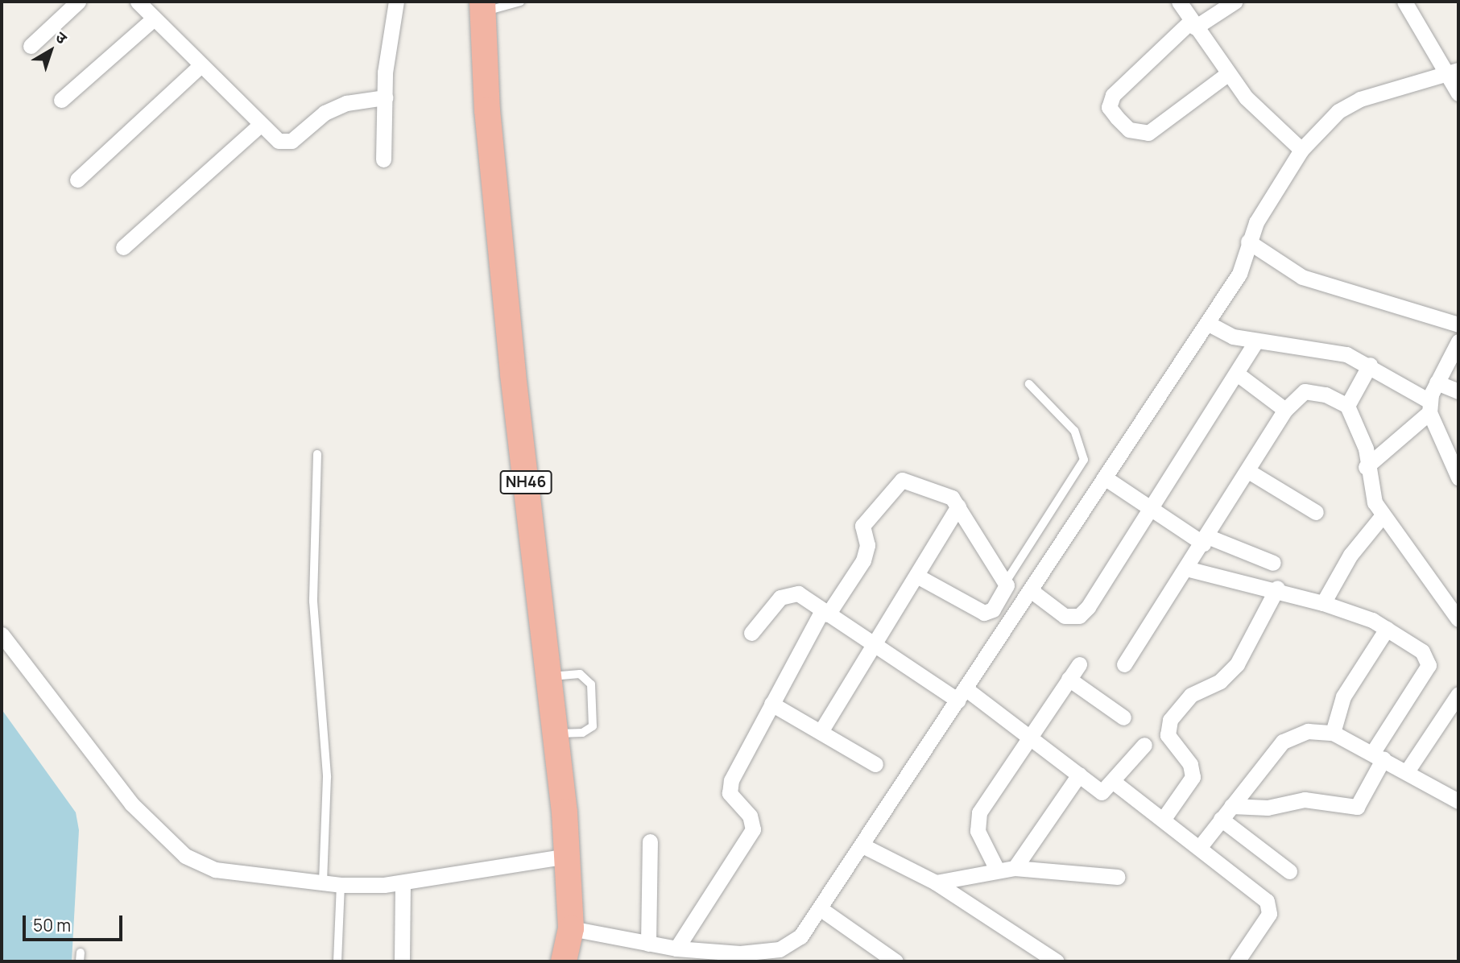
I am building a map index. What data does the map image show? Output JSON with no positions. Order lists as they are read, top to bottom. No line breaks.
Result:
{"streets":{"highway":["NH46"]},"scale_bar":"50 m","north":"top right"}
